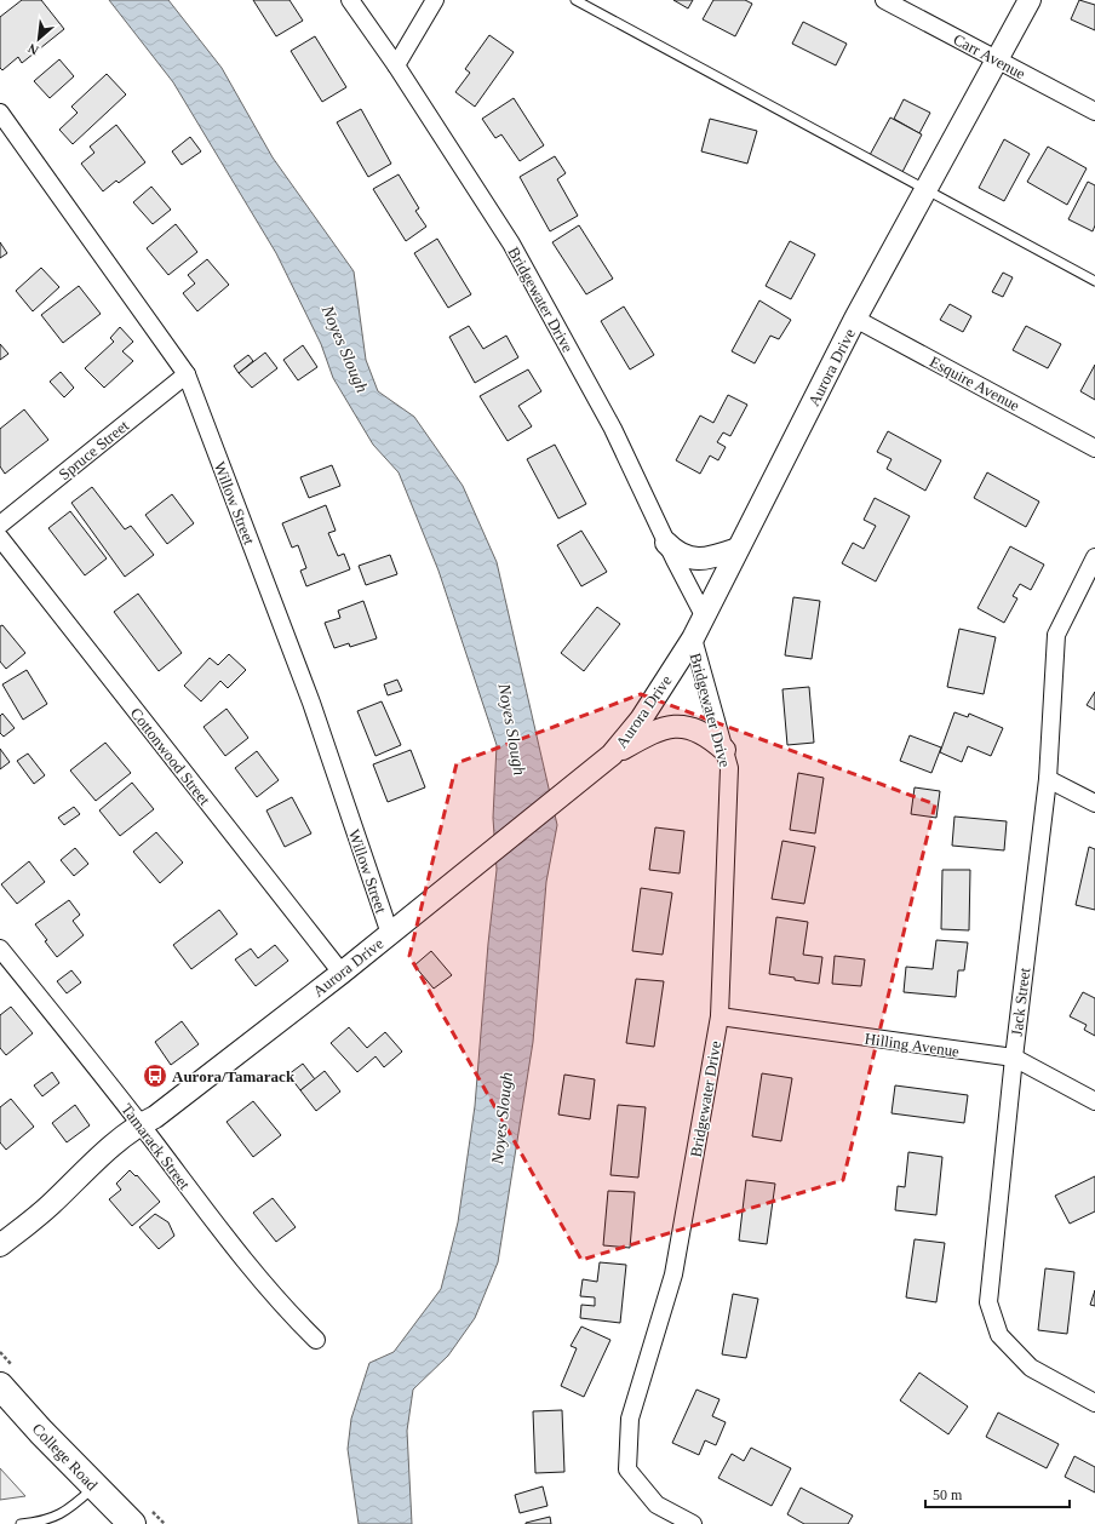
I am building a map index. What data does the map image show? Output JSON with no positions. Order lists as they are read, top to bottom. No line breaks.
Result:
{"streets":{"main road":["College Road"],"street":["Carr Avenue","Bridgewater Drive","Aurora Drive","Esquire Avenue","Spruce Street","Willow Street","Cottonwood Street","Jack Street","Hilling Avenue","Tamarack Street"]},"crossings":[["Carr Avenue","Aurora Drive"],["Bridgewater Drive","Aurora Drive"],["Bridgewater Drive","Hilling Avenue"],["Aurora Drive","Esquire Avenue"],["Aurora Drive","Willow Street"],["Aurora Drive","Cottonwood Street"],["Aurora Drive","Tamarack Street"],["Spruce Street","Willow Street"],["Jack Street","Hilling Avenue"]],"water":["Noyes Slough"],"places":{"bus stop":["Aurora/Tamarack"]},"scale_bar":"50 m","north":"bottom left"}
